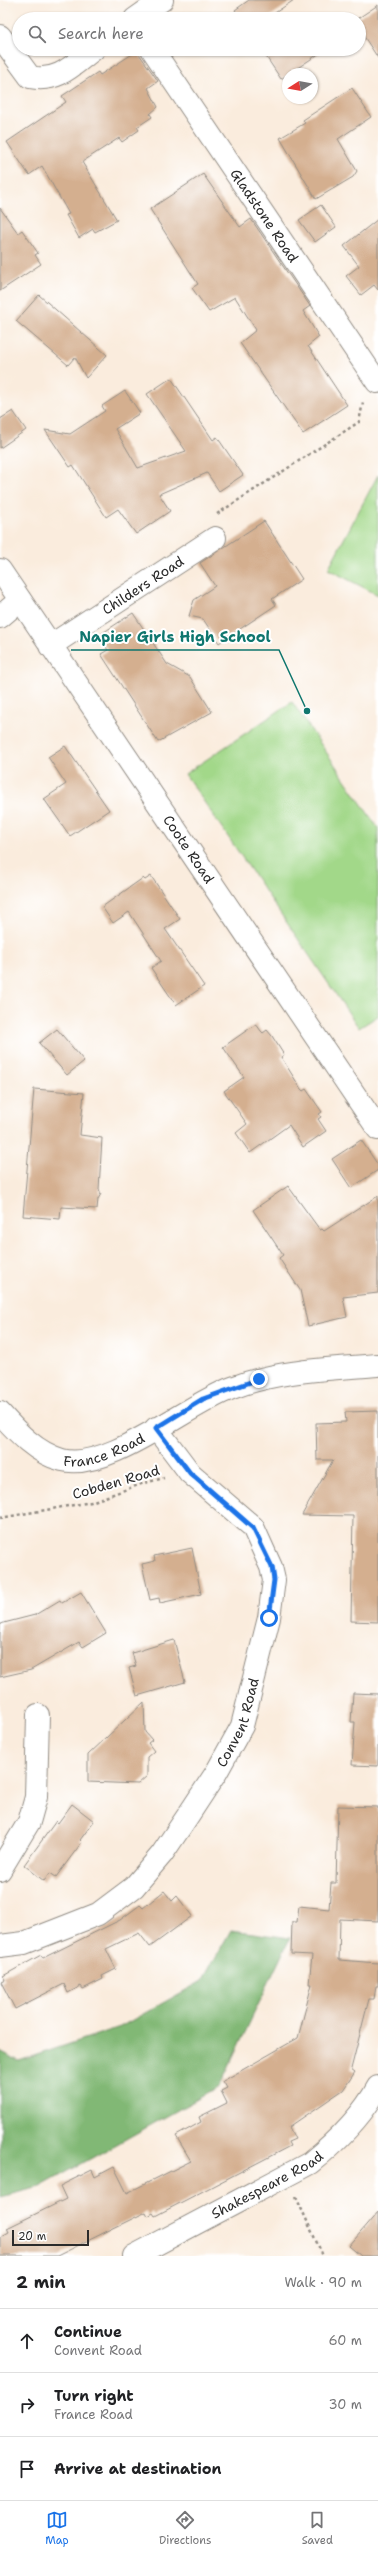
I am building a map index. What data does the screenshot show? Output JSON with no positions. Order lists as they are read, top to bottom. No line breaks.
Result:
{"streets":{"street":["Gladstone Road","Childers Road","Coote Road","France Road","Convent Road","Shakespeare Road"],"path":["Cobden Road"]},"crossings":[["Childers Road","Coote Road"],["France Road","Convent Road"],["Cobden Road","Convent Road"]],"places":["Napier Girls High School"],"scale_bar":"20 m","north":"left","page":{"search":"Search here","scale":"20 m","heading":["2 min","Walk · 90 m"],"list":[["Continue","Convent Road","60 m"],["Turn right","France Road","30 m"],"Arrive at destination"],"nav":["Map","Directions","Saved"]}}
